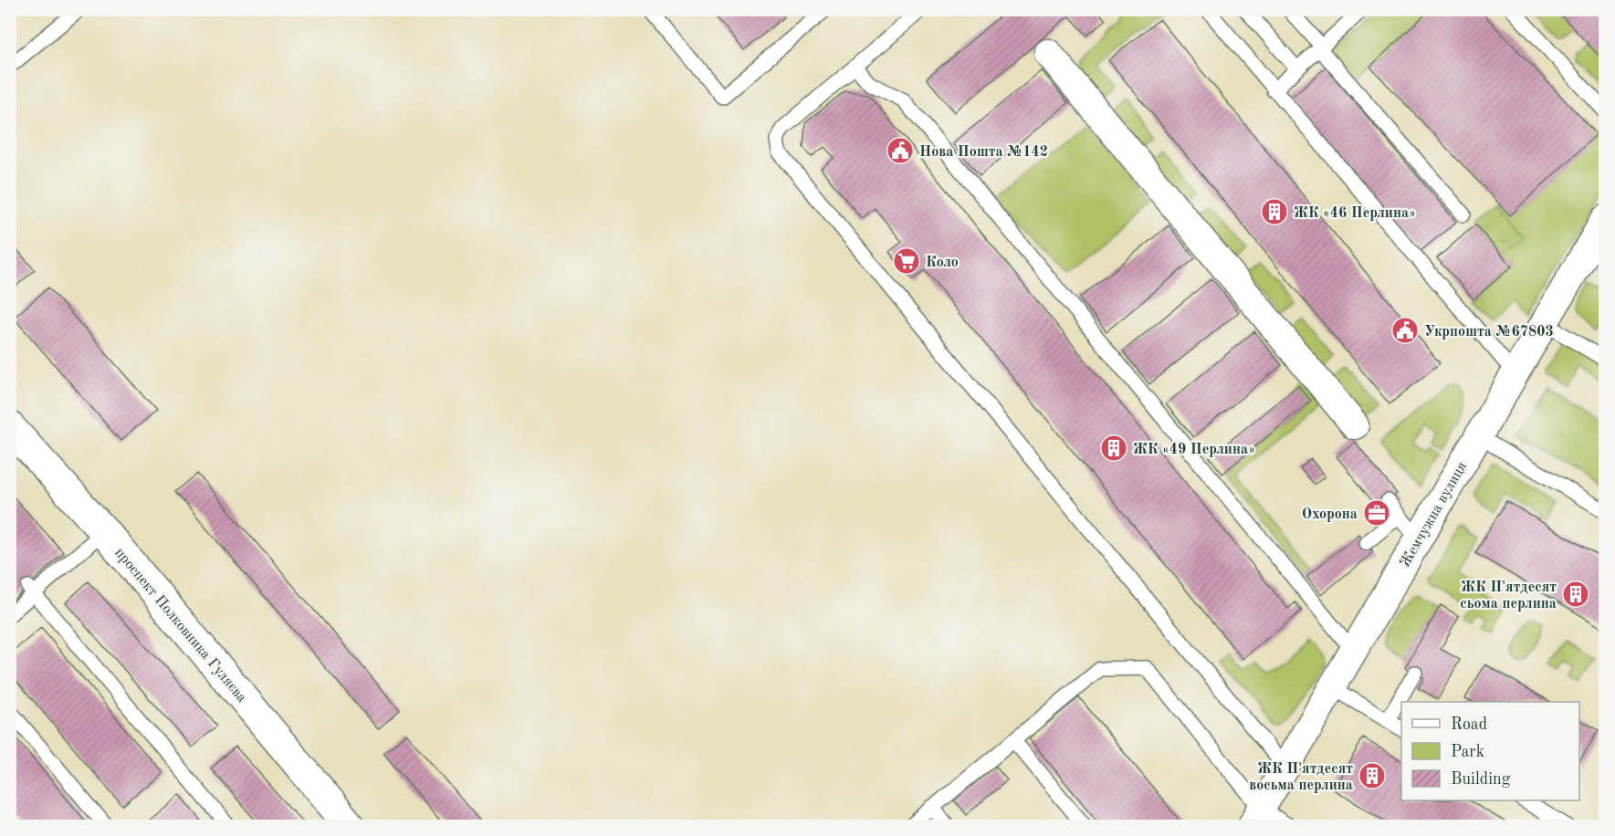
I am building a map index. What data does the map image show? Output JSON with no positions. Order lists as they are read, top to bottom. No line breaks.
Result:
{"streets":{"main road":["проспект Полковника Гуляєва"],"street":["Жемчужна вулиця"]},"places":{"public building":["Нова Пошта №142","Укрпошта №67803"],"building":["ЖК «46 Перлина»","ЖК «49 Перлина»","ЖК П'ятдесят сьома перлина","ЖК П'ятдесят восьма перлина"],"supermarket":["Коло"],"office":["Охорона"]},"legend":["Road","Park","Building"]}
